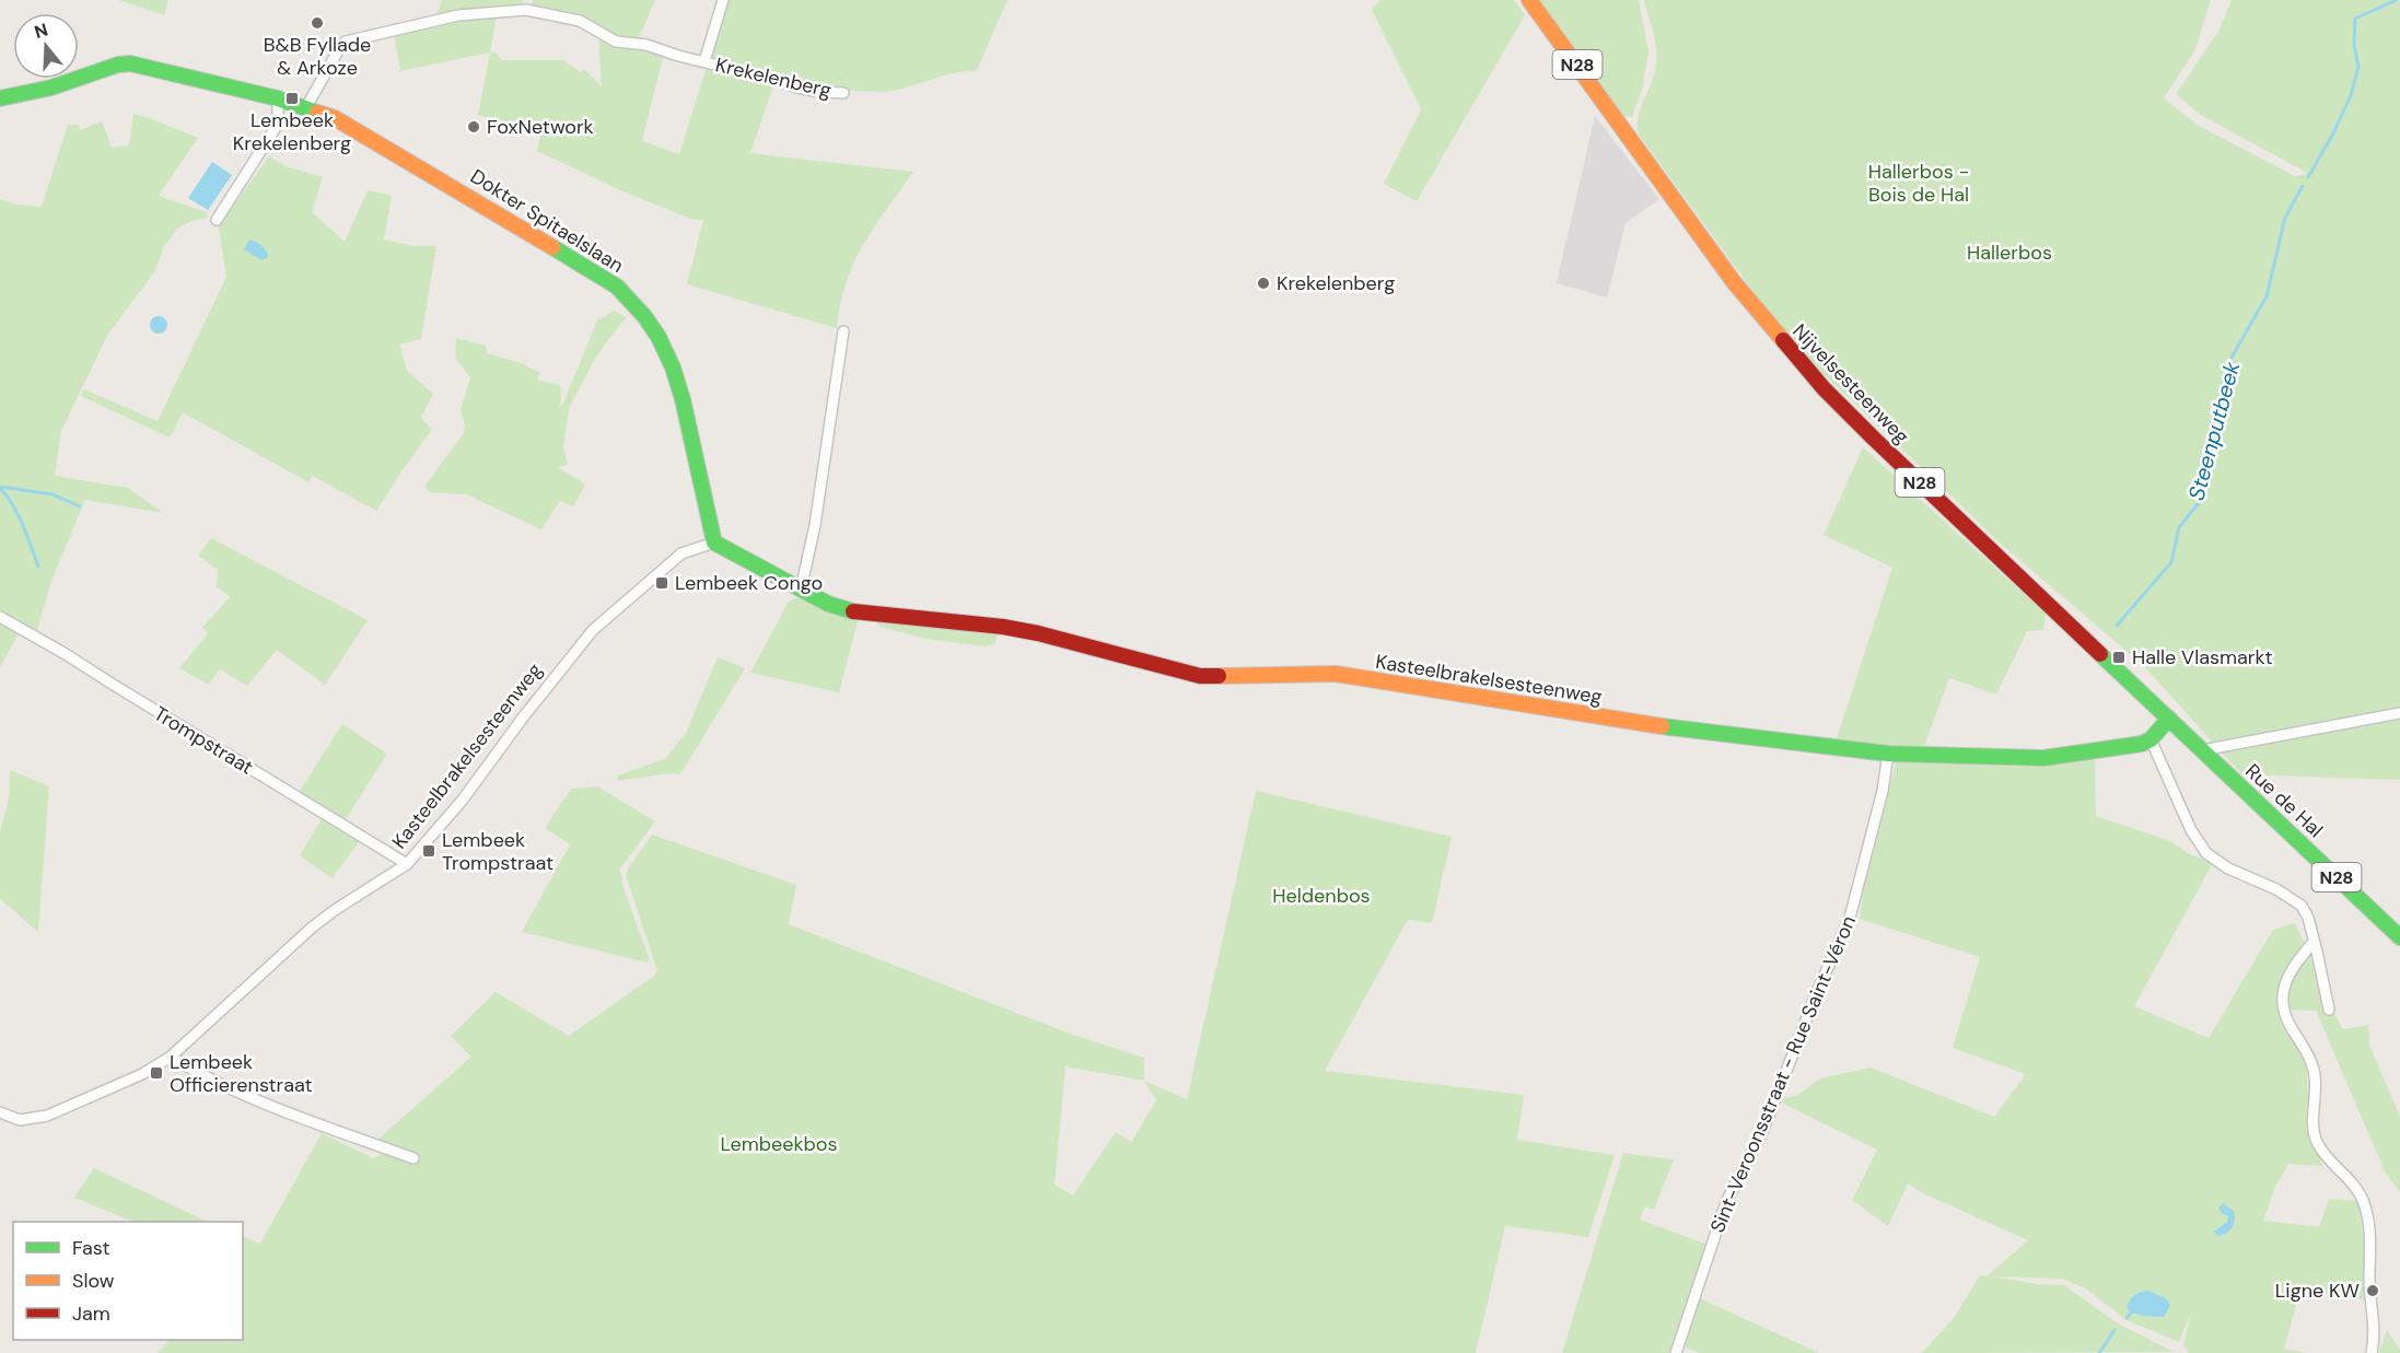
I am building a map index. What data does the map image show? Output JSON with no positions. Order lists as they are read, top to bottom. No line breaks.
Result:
{"streets":{"street":["N28","Krekelenberg","Dokter Spitaelslaan","Nijvelsesteenweg","Kasteelbrakelsesteenweg","Trompstraat","Rue de Hal","Sint-Veroonsstraat - Rue Saint-Véron"]},"crossings":[["Krekelenberg","Dokter Spitaelslaan"],["Dokter Spitaelslaan","Kasteelbrakelsesteenweg"],["Nijvelsesteenweg","Rue de Hal"],["Kasteelbrakelsesteenweg","Trompstraat"],["Kasteelbrakelsesteenweg","Sint-Veroonsstraat - Rue Saint-Véron"]],"water":["Steenputbeek"],"parks":["Hallerbos - Bois de Hal","Hallerbos","Heldenbos","Lembeekbos"],"places":{"other":["B&B Fyllade & Arkoze","FoxNetwork","Krekelenberg","Ligne KW"],"transit":["Lembeek Krekelenberg","Lembeek Congo","Halle Vlasmarkt","Lembeek Trompstraat","Lembeek Officierenstraat"]},"legend":["Fast","Slow","Jam"],"north":"top"}
